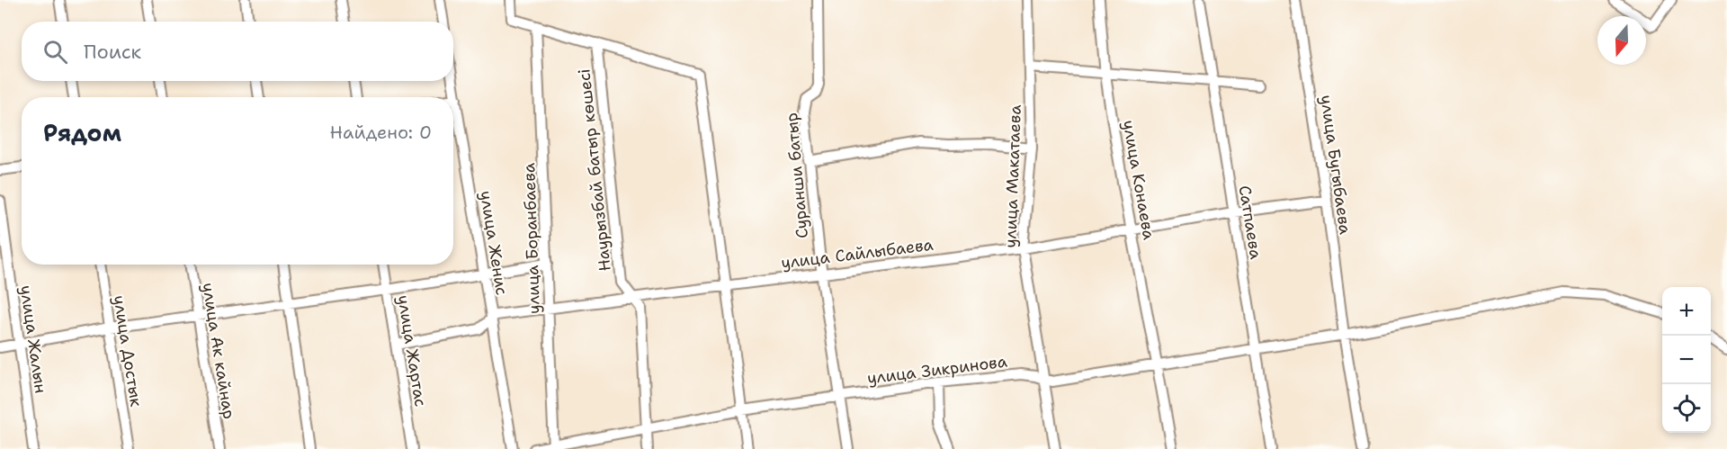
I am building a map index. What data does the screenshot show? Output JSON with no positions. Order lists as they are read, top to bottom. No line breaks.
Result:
{"streets":{"street":["улица Бугыбаева","Наурызбай батыр көшесі","Суранши батыр","улица Макатаева","улица Конаева","Сатпаева","улица Боранбаева","улица Женис","улица Сайлыбаева","улица Жалын","улица Достык","улица Ак кайнар","улица Жартас","улица Зикринова"]},"crossings":[["улица Бугыбаева","улица Сайлыбаева"],["улица Бугыбаева","улица Зикринова"],["Наурызбай батыр көшесі","улица Сайлыбаева"],["Наурызбай батыр көшесі","улица Зикринова"],["Суранши батыр","улица Сайлыбаева"],["Суранши батыр","улица Зикринова"],["улица Макатаева","улица Сайлыбаева"],["улица Макатаева","улица Зикринова"],["улица Конаева","улица Сайлыбаева"],["улица Конаева","улица Зикринова"],["Сатпаева","улица Сайлыбаева"],["Сатпаева","улица Зикринова"],["улица Боранбаева","улица Сайлыбаева"],["улица Боранбаева","улица Зикринова"],["улица Женис","улица Сайлыбаева"],["улица Сайлыбаева","улица Жартас"]],"north":"bottom","page":{"search":"Поиск","heading":["Рядом","Найдено: 0"],"map_buttons":["+","−"]}}
